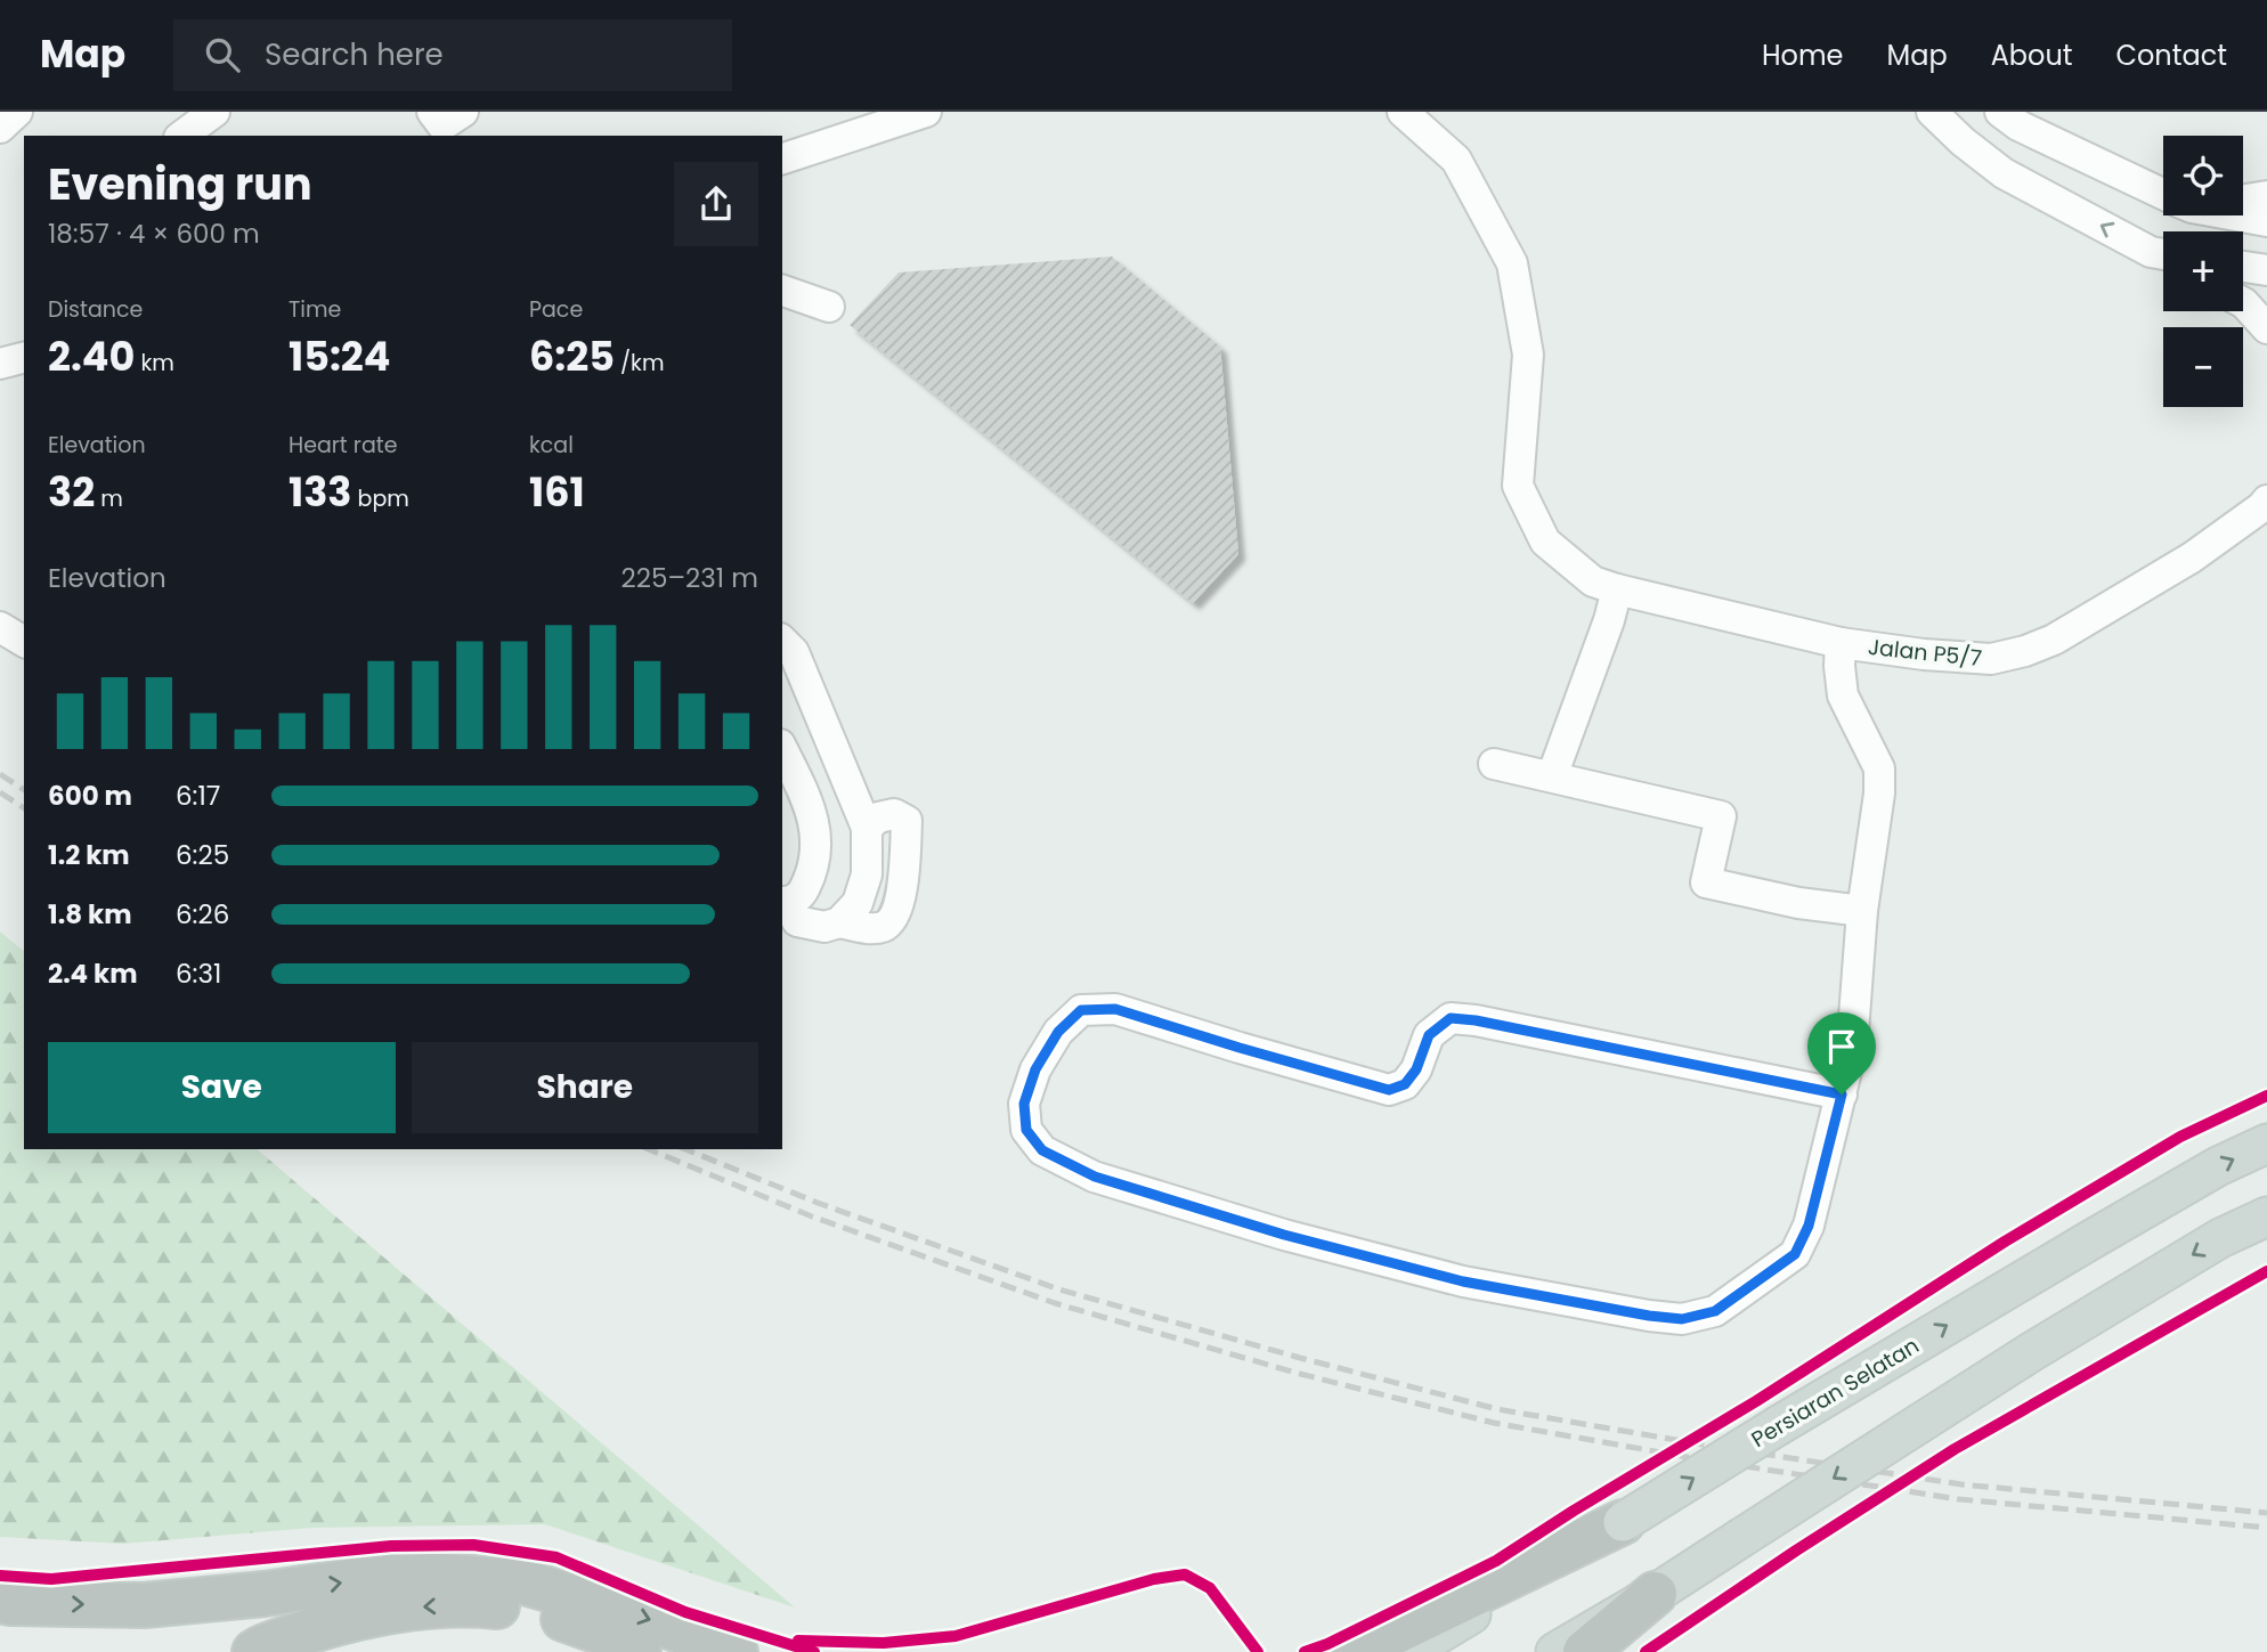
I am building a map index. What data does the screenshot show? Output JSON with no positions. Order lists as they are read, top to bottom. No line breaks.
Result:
{"streets":{"main road":["Persiaran Selatan"],"street":["Jalan P5/7"]},"page":{"header":"Map","search":"Search here","nav":["Home","Map","About","Contact"],"map_buttons":["+","−"],"heading":["Evening run","18:57 · 4 × 600 m"],"stats":[["Distance","2.40 km"],["Time","15:24"],["Pace","6:25 /km"],["Elevation","32 m"],["Heart rate","133 bpm"],["kcal","161"]],"chart":["Elevation","225–231 m"],"list":[{"name":"600 m","note":"6:17"},{"name":"1.2 km","note":"6:25"},{"name":"1.8 km","note":"6:26"},{"name":"2.4 km","note":"6:31"}],"buttons":["Save","Share"]}}
